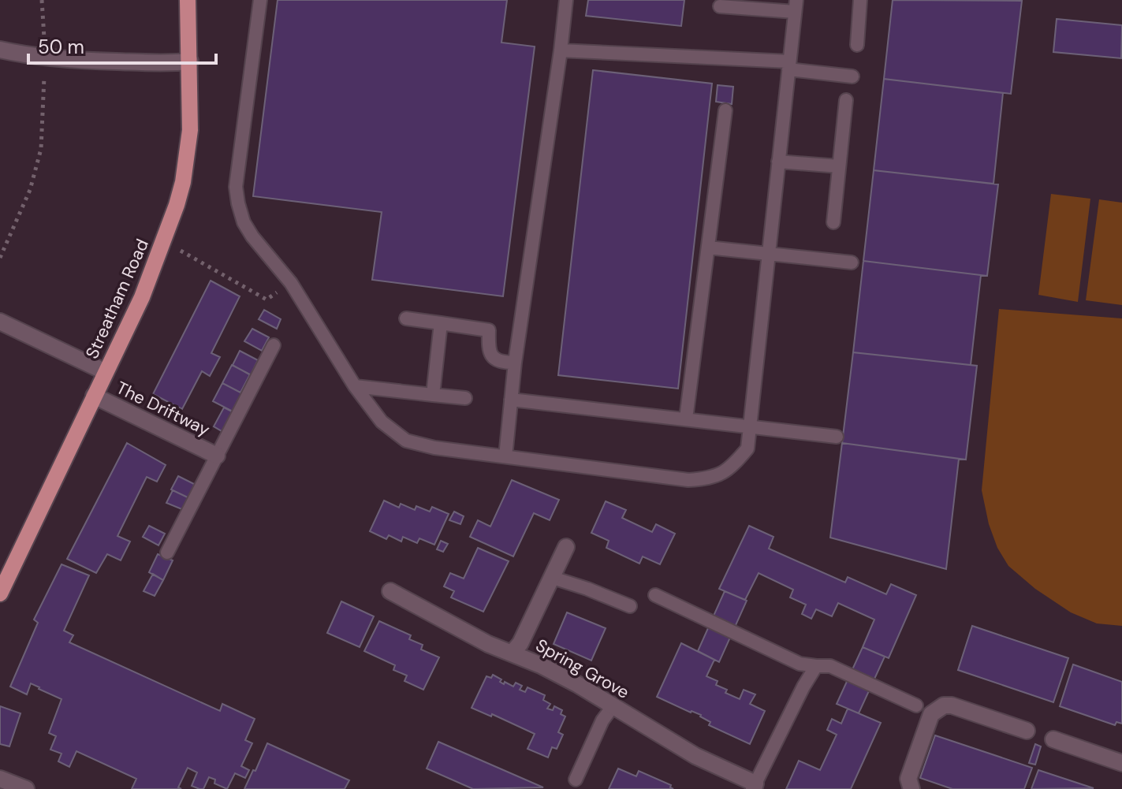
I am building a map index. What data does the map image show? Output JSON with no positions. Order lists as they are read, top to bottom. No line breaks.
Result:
{"streets":{"main road":["Streatham Road"],"street":["The Driftway","Spring Grove"]},"crossings":[["Streatham Road","The Driftway"]],"scale_bar":"50 m"}
